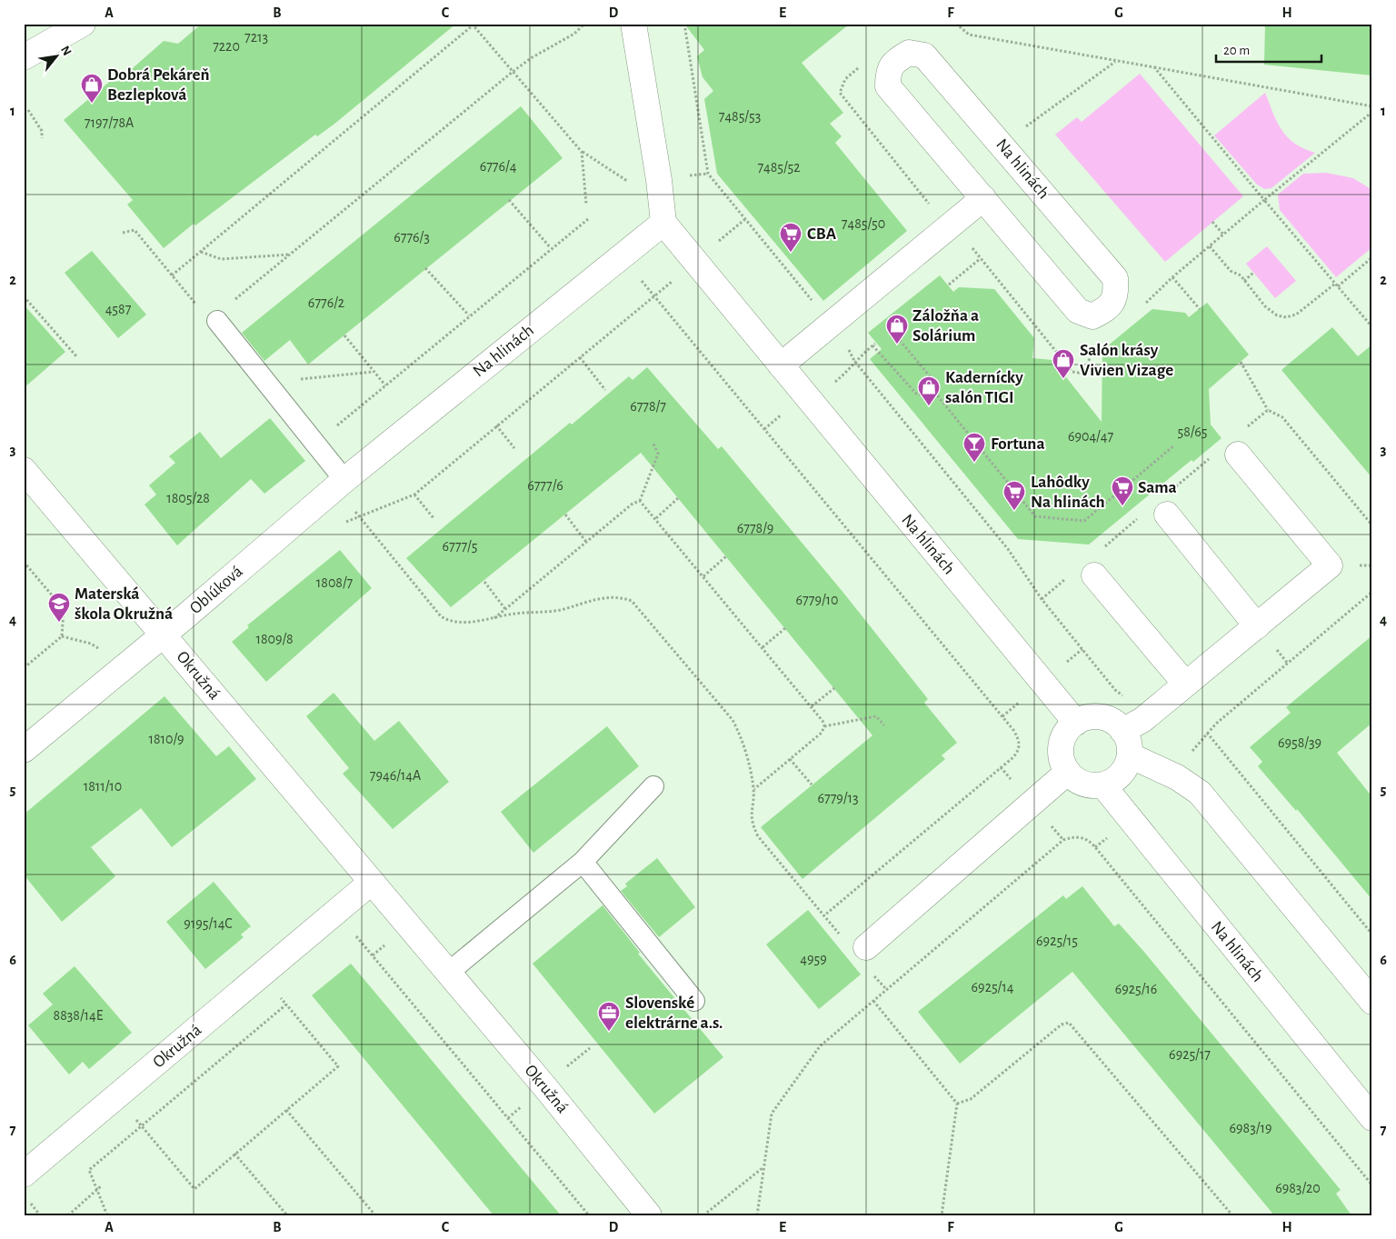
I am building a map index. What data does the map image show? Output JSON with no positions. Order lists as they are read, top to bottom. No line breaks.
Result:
{"streets":{"street":["Na hlinách","Oblúková","Okružná"]},"crossings":[["Na hlinách","Oblúková"],["Oblúková","Okružná"]],"places":{"shop":["Dobrá Pekáreň Bezlepková","Záložňa a Solárium","Salón krásy Vivien Vizage","Kadernícky salón TIGI"],"supermarket":["CBA","Sama","Lahôdky Na hlinách"],"bar":["Fortuna"],"school or university":["Materská škola Okružná"],"office":["Slovenské elektrárne a.s."]},"house_numbers":["7213","7220","7485/53","7197/78A","6776/4","7485/52","7485/50","6776/3","6776/2","4587","6778/7","58/65","6904/47","6777/6","1805/28","6778/9","6777/5","1808/7","6779/10","1809/8","1810/9","6958/39","7946/14A","1811/10","6779/13","9195/14C","6925/15","4959","6925/14","6925/16","8838/14E","6925/17","6983/19","6983/20"],"scale_bar":"20 m","north":"top right","grid":{"columns":["A","B","C","D","E","F","G","H"],"rows":["1","2","3","4","5","6","7"]}}
